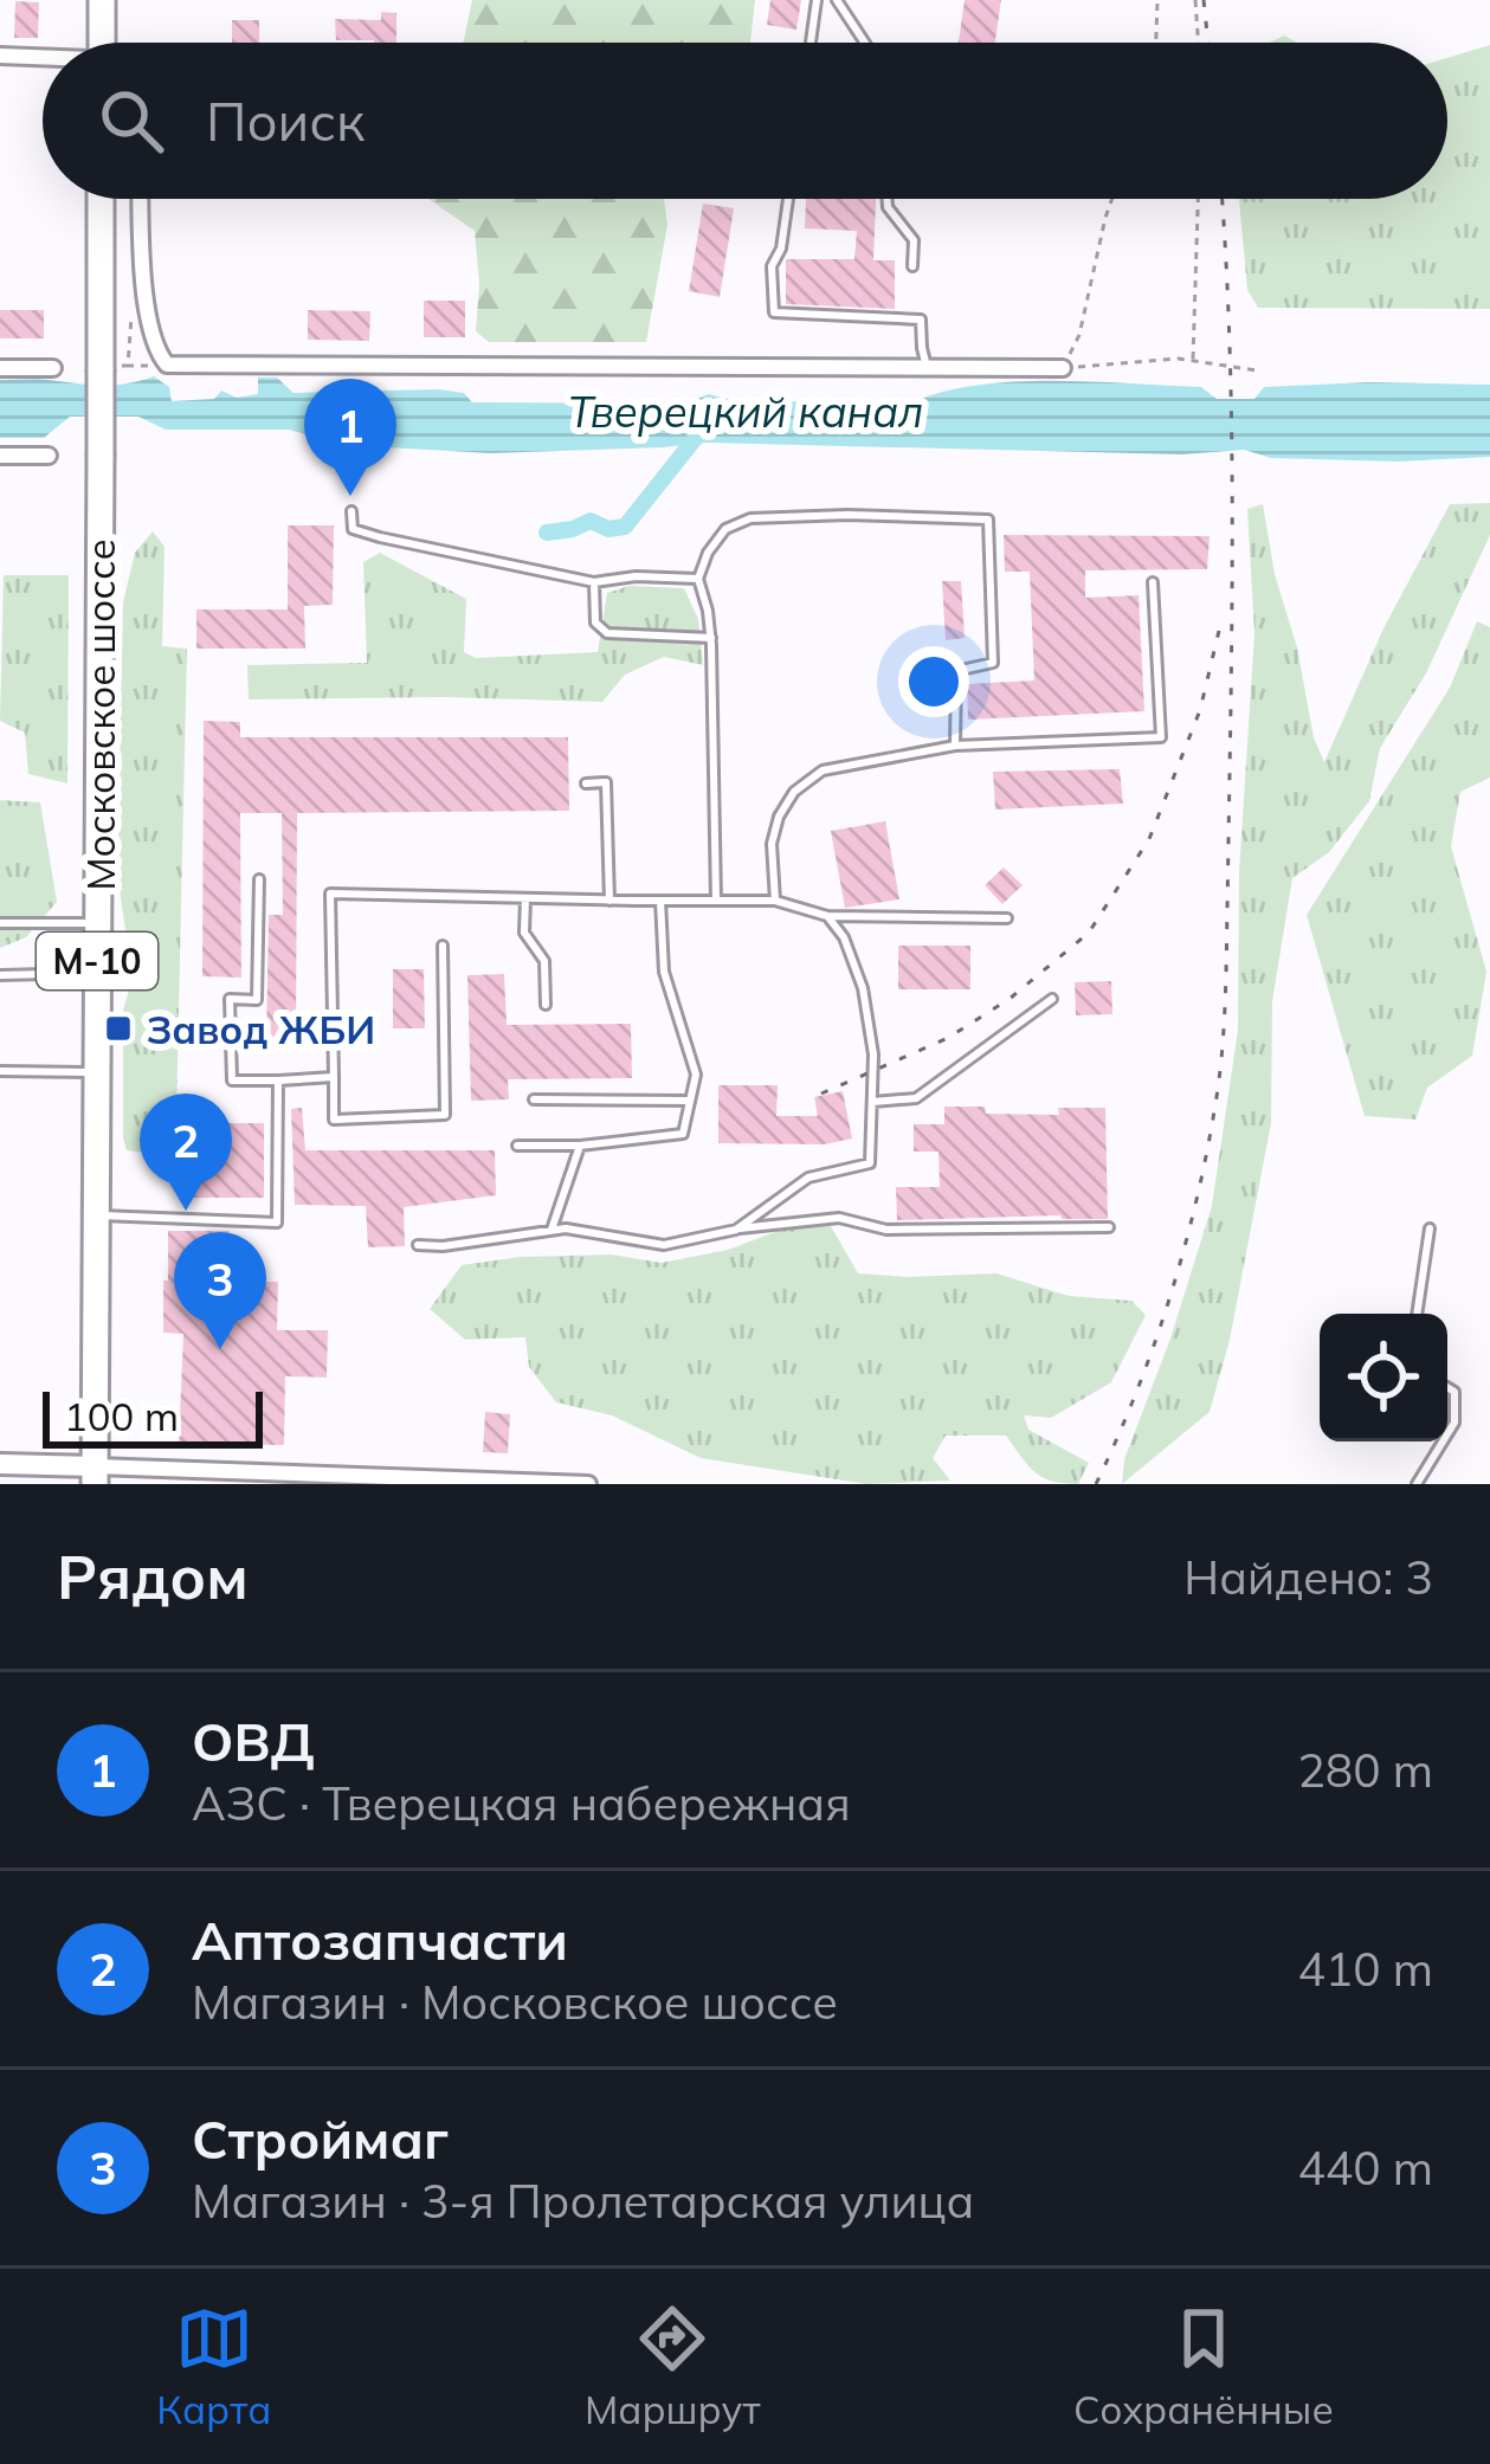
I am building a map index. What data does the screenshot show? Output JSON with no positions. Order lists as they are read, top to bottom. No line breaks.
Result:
{"streets":{"highway":["Московское шоссе","М-10"]},"crossings":[["Московское шоссе","М-10"]],"water":["Тверецкий канал"],"places":{"transit":["Завод ЖБИ"]},"scale_bar":"100 m","page":{"search":"Поиск","pins":["1","2","3"],"scale":"100 m","heading":["Рядом","Найдено: 3"],"list":[{"mark":"1","name":"ОВД","note":"АЗС · Тверецкая набережная","value":"280 m"},{"mark":"2","name":"Аптозапчасти","note":"Магазин · Московское шоссе","value":"410 m"},{"mark":"3","name":"Строймаг","note":"Магазин · 3-я Пролетарская улица","value":"440 m"}],"nav":["Карта","Маршрут","Сохранённые"]}}
